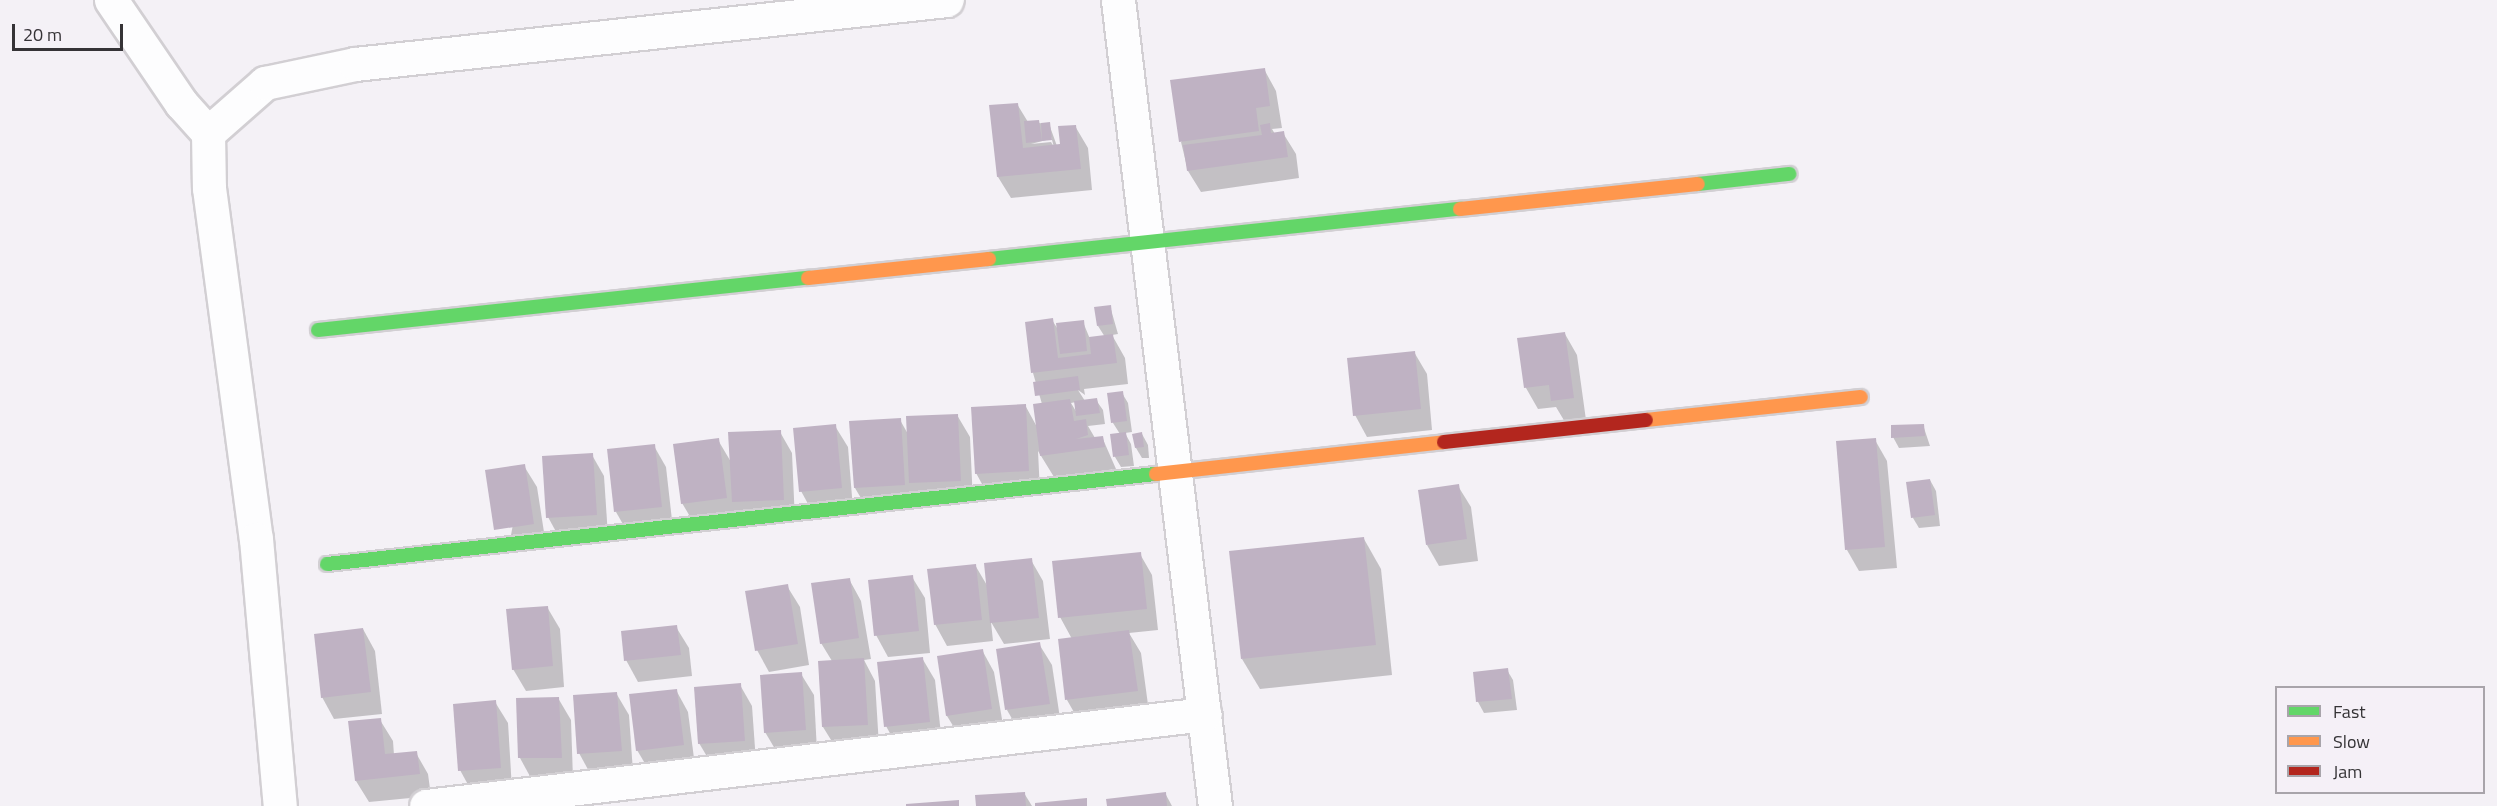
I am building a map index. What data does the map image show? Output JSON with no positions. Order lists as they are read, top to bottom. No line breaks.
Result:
{"legend":["Fast","Slow","Jam"],"scale_bar":"20 m"}
